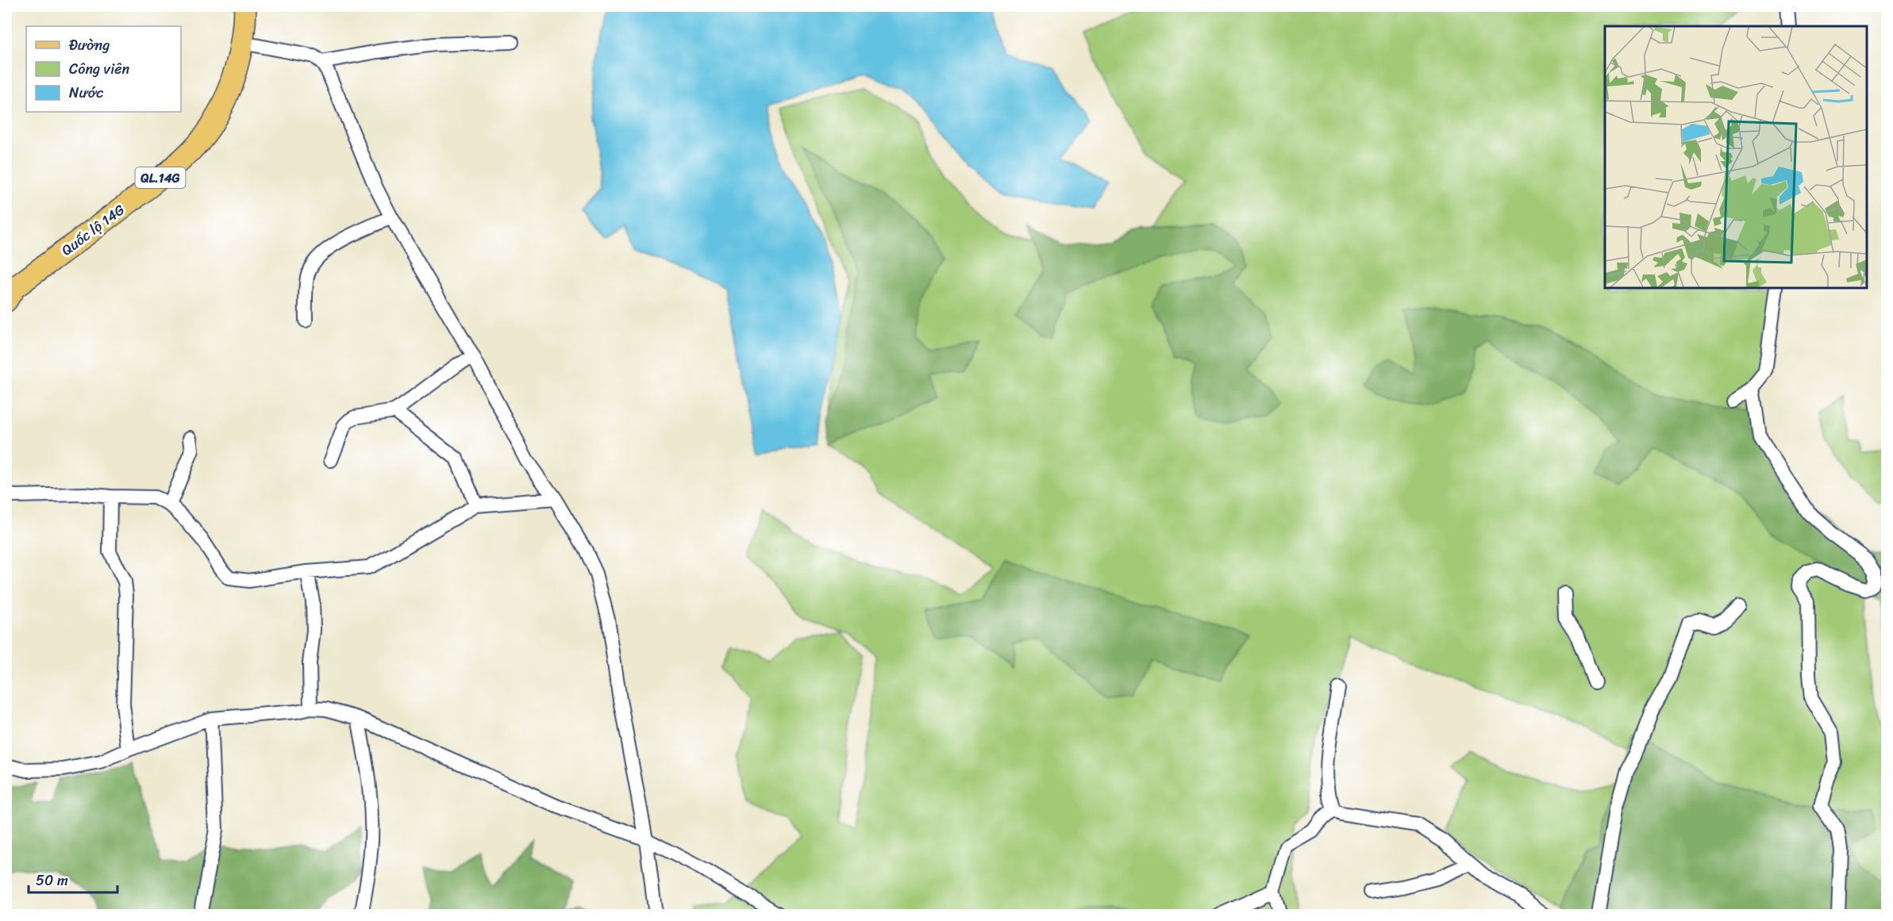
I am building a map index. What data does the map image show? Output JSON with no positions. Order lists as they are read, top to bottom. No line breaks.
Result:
{"streets":{"main road":["QL.14G","Quốc lộ 14G"]},"legend":["Đường","Công viên","Nước"],"scale_bar":"50 m"}
